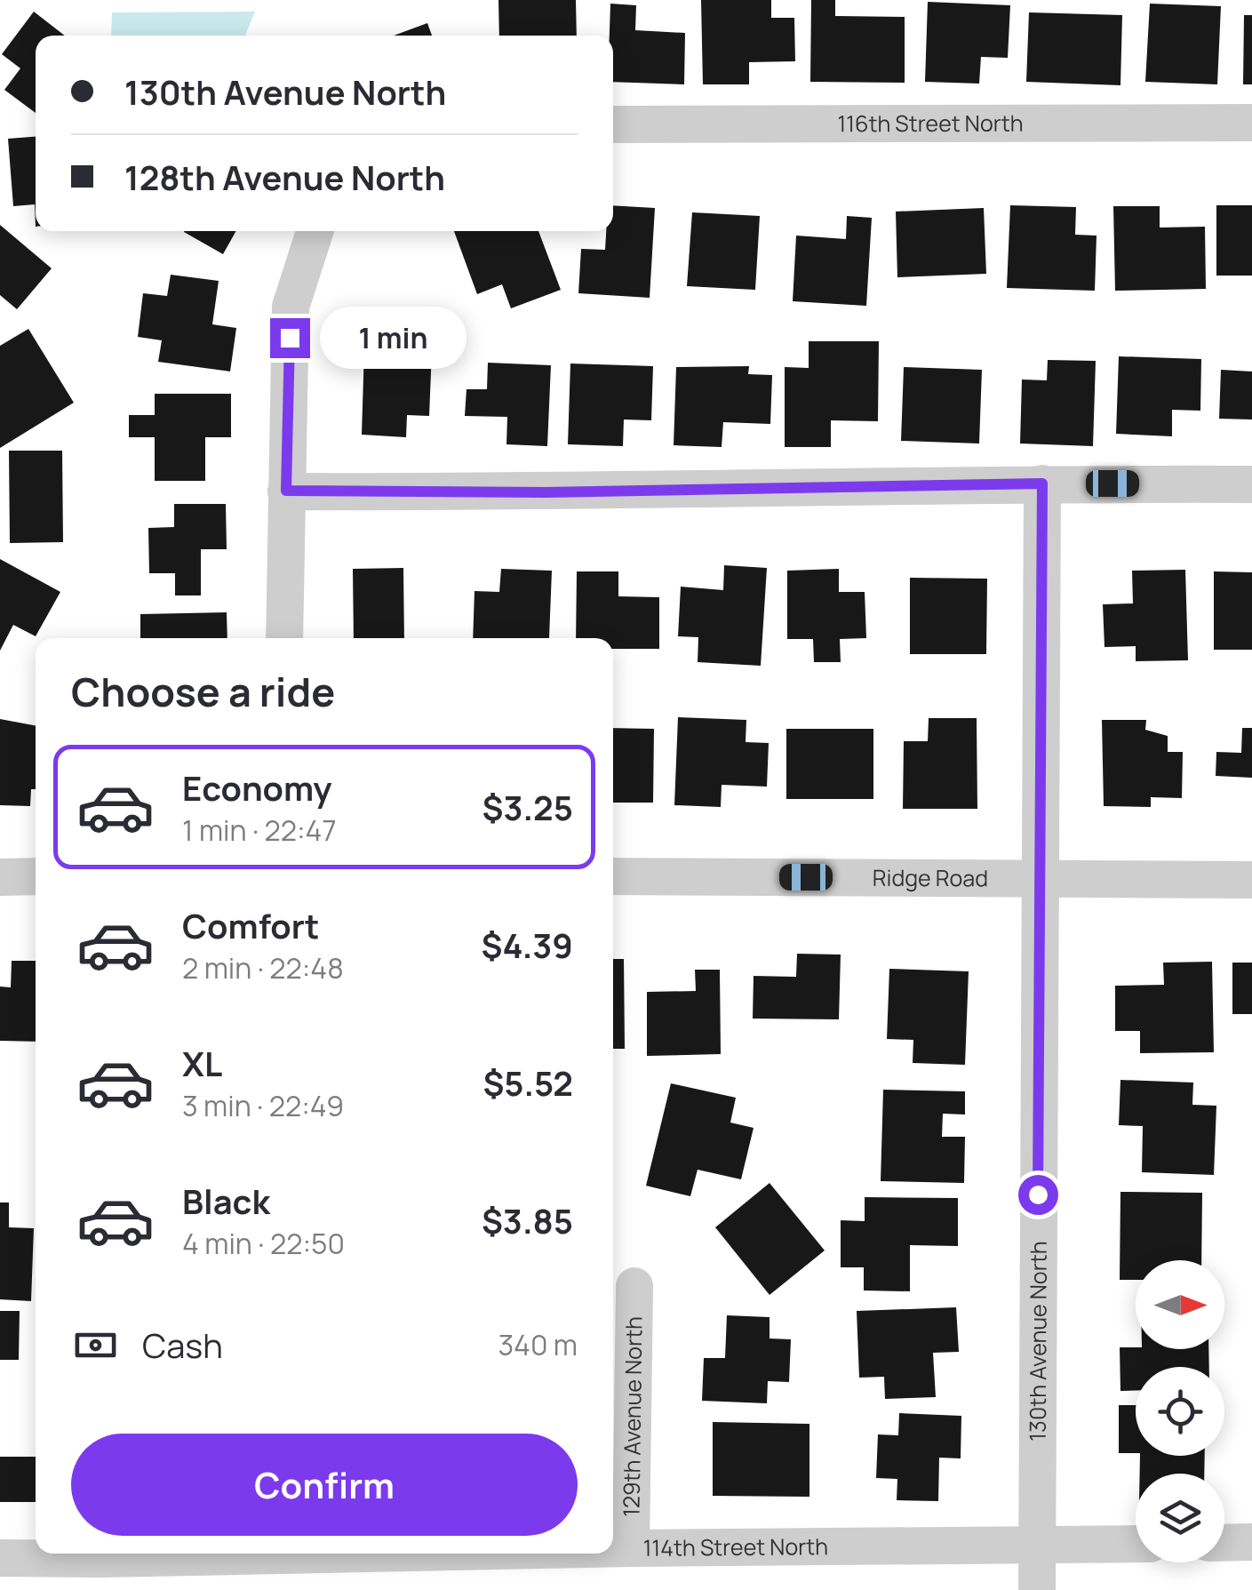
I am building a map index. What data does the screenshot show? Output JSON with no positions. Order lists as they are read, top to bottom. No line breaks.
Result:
{"streets":{"street":["116th Street North","Ridge Road","130th Avenue North","129th Avenue North","114th Street North"]},"crossings":[["Ridge Road","130th Avenue North"],["130th Avenue North","114th Street North"],["129th Avenue North","114th Street North"]],"north":"right","page":{"banner":["130th Avenue North","128th Avenue North"],"bubble":"1 min","heading":"Choose a ride","list":[{"name":"Economy","note":"1 min · 22:47","value":"$3.25"},{"name":"Comfort","note":"2 min · 22:48","value":"$4.39"},{"name":"XL","note":"3 min · 22:49","value":"$5.52"},{"name":"Black","note":"4 min · 22:50","value":"$3.85"}],"pay":["Cash","340 m"],"buttons":"Confirm"}}
